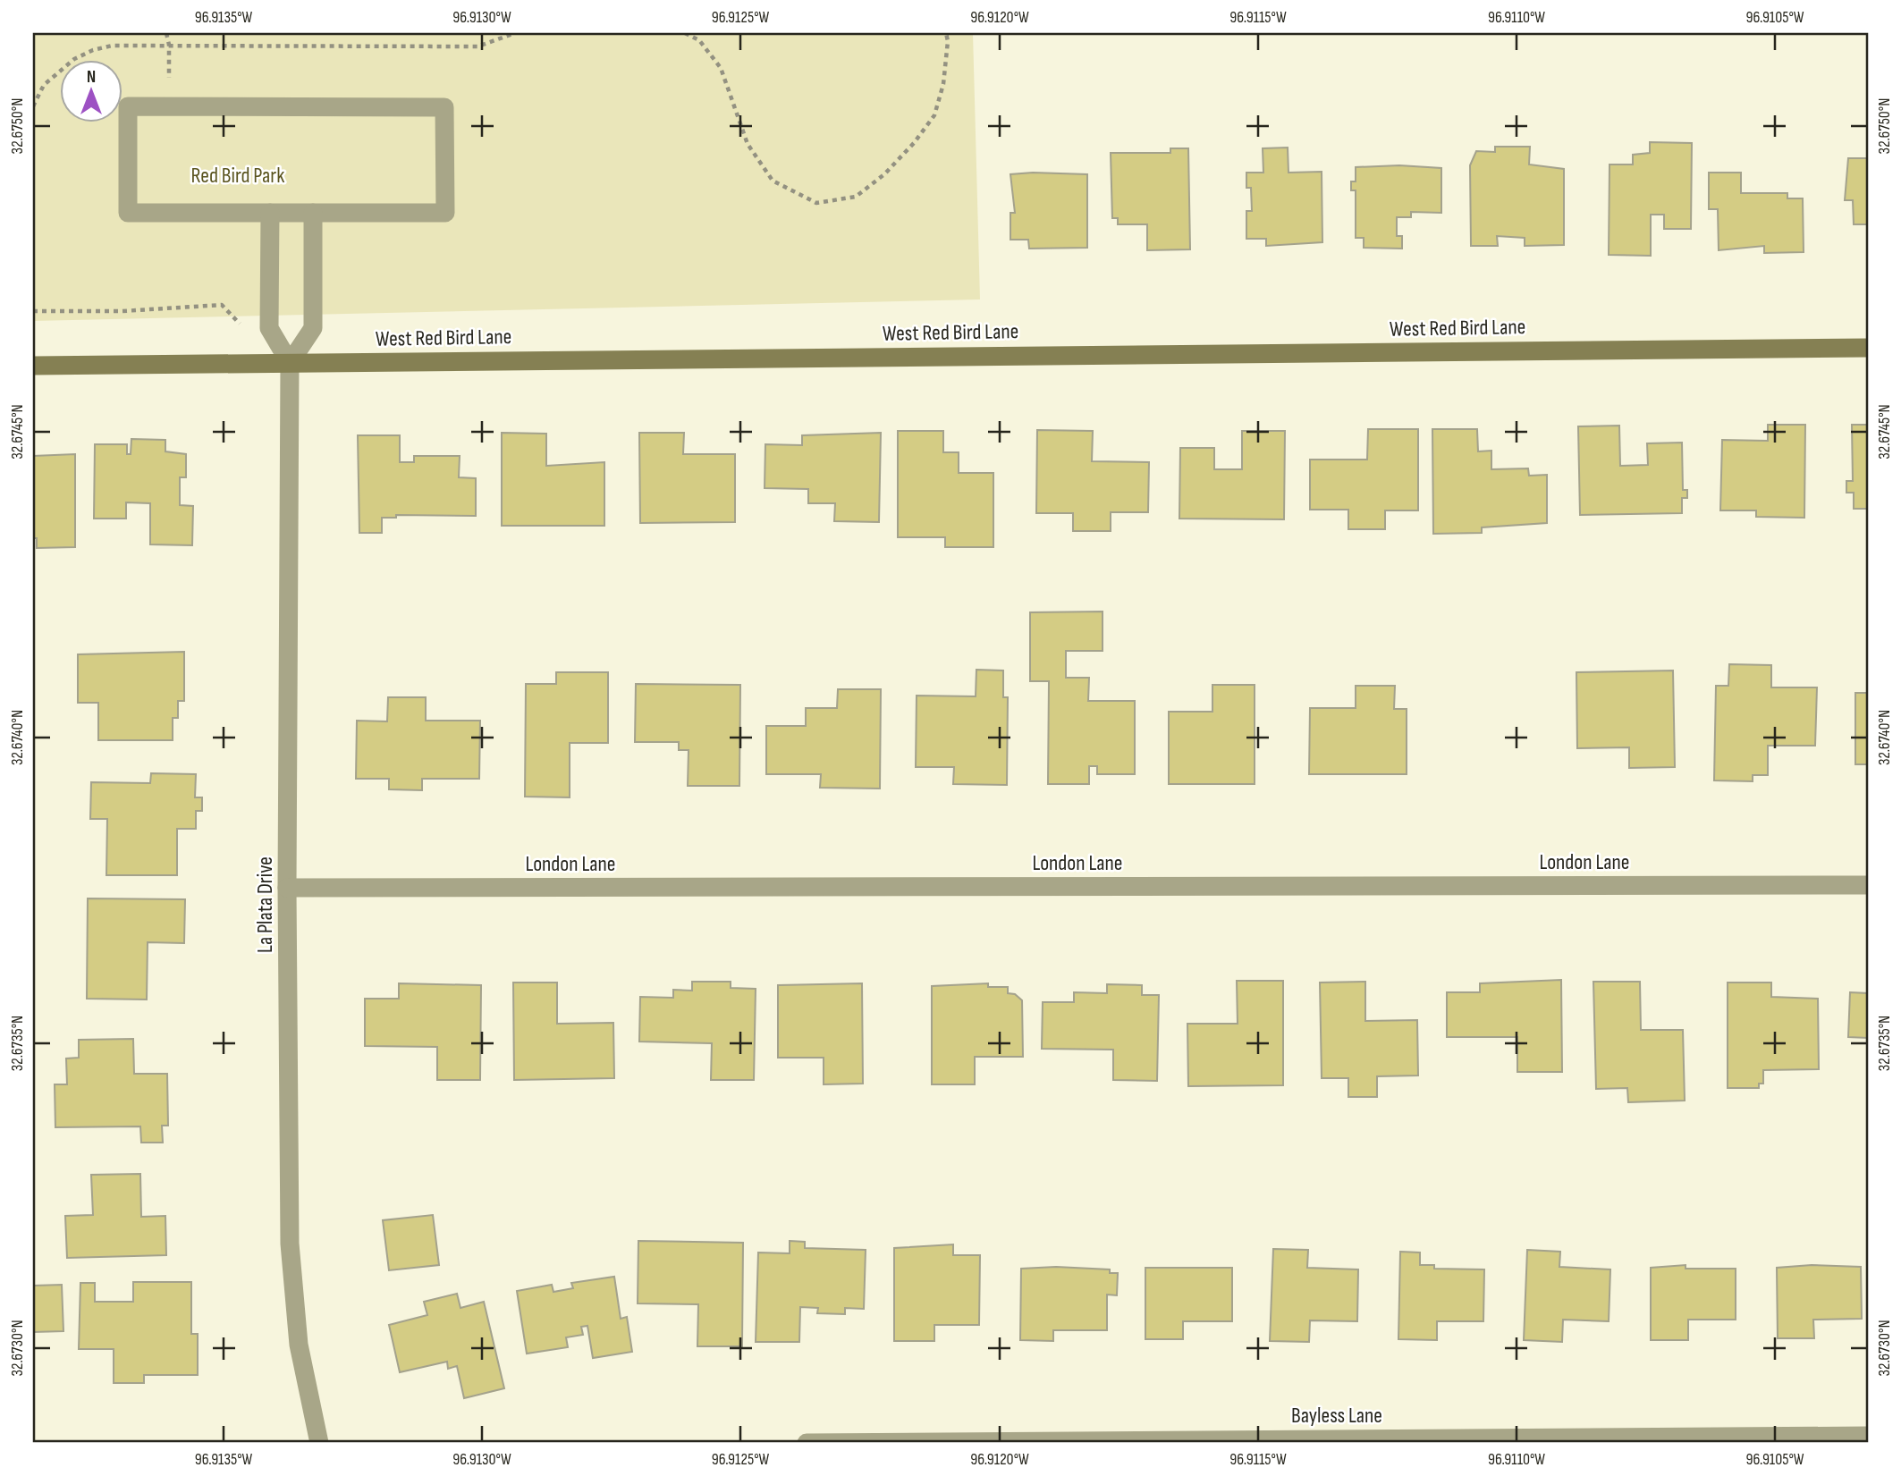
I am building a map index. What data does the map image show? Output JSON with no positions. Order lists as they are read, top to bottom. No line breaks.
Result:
{"streets":{"street":["West Red Bird Lane","London Lane","La Plata Drive","Bayless Lane"]},"crossings":[["West Red Bird Lane","La Plata Drive"],["London Lane","La Plata Drive"]],"parks":["Red Bird Park"],"north":"top","coordinates":["96.9135°W","96.9130°W","96.9125°W","96.9120°W","96.9115°W","96.9110°W","96.9105°W","32.6750°N","32.6745°N","32.6740°N","32.6735°N","32.6730°N"]}
